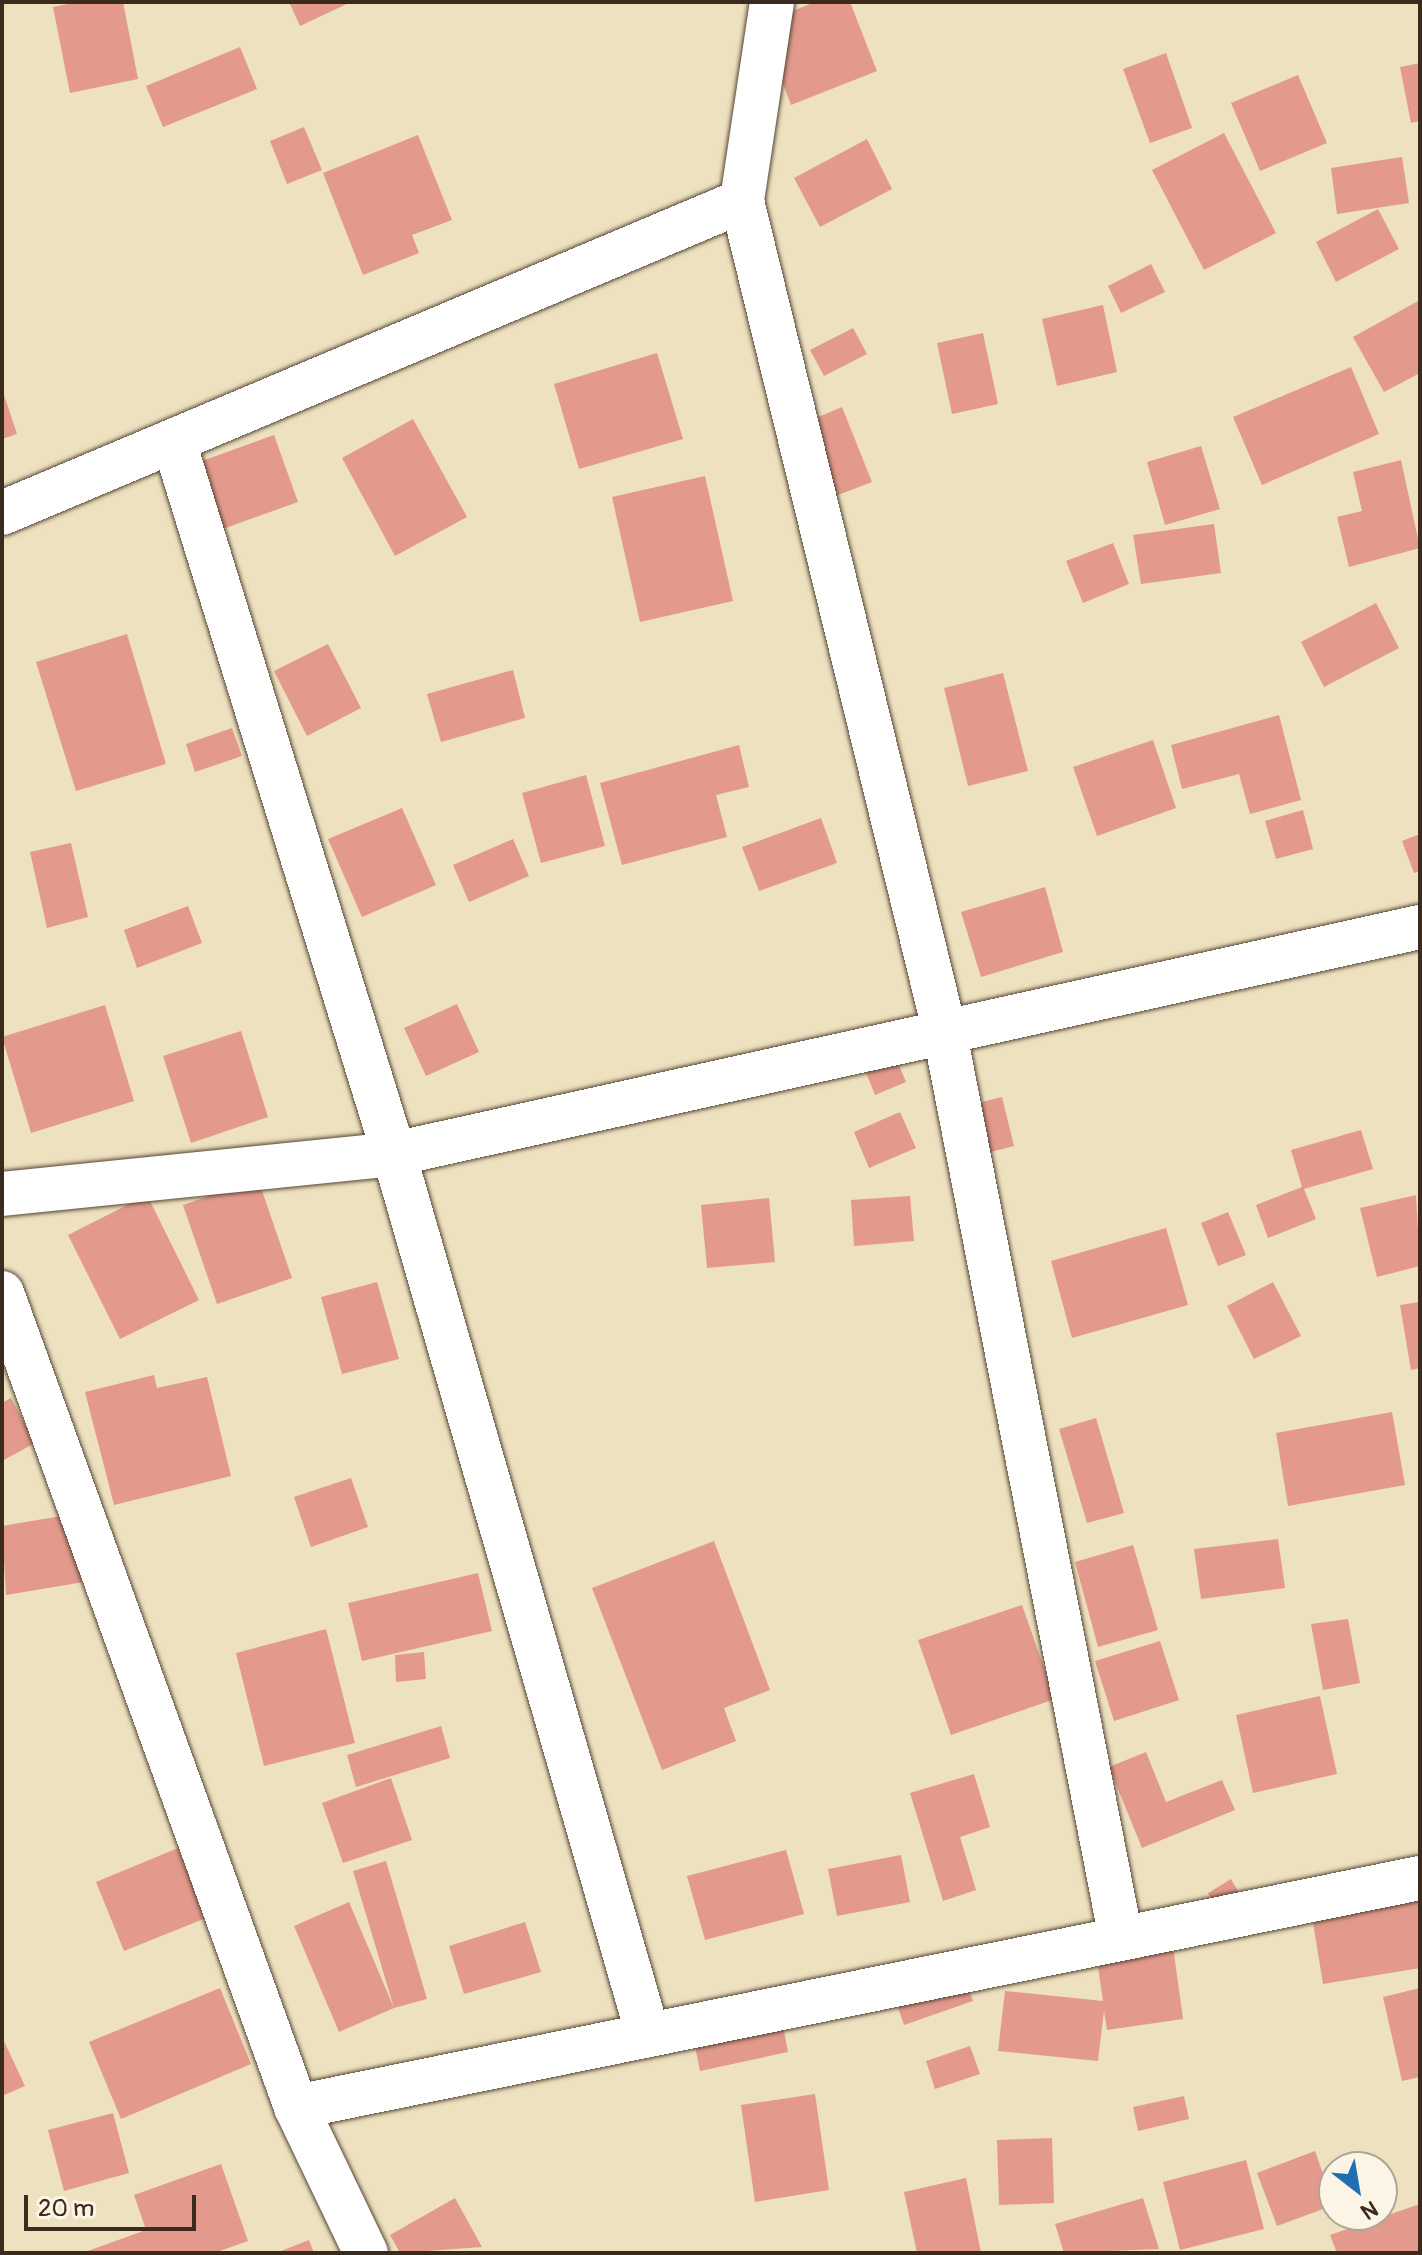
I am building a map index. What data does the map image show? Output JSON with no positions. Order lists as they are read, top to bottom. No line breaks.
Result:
{"scale_bar":"20 m","north":"bottom right"}
